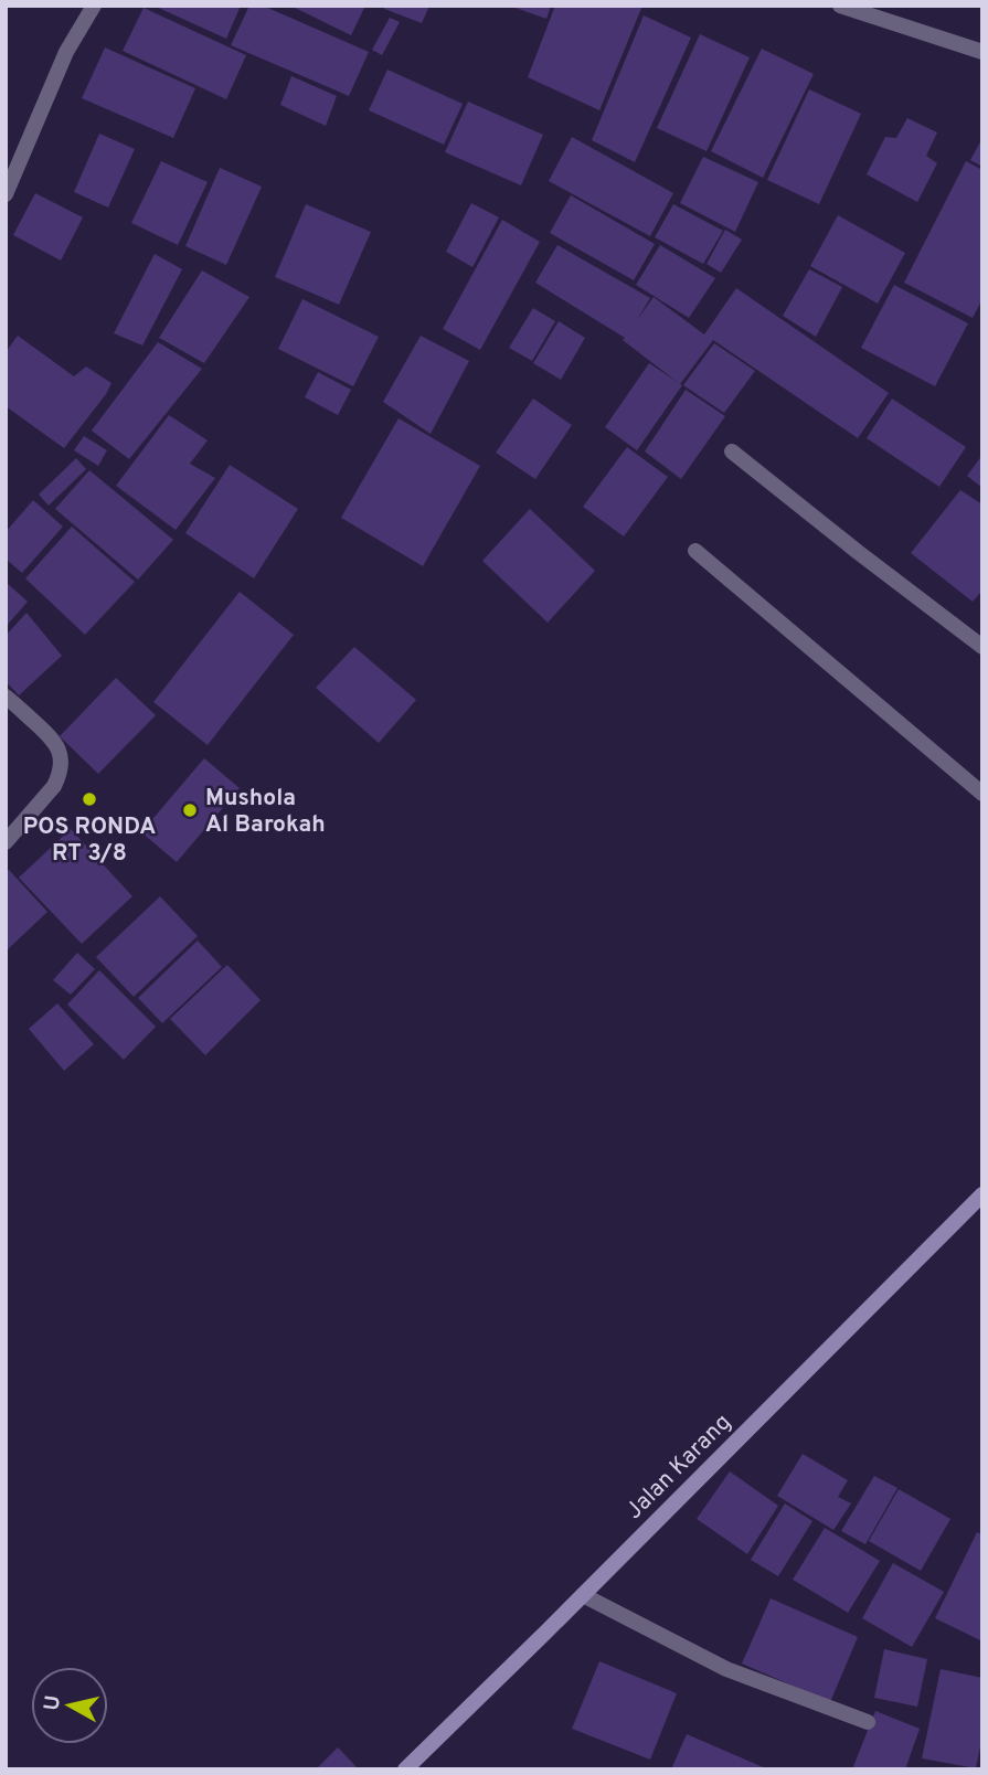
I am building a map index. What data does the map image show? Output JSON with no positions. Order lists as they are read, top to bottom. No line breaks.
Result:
{"streets":{"main road":["Jalan Karang"]},"places":["POS RONDA RT 3/8","Mushola Al Barokah"],"north":"left"}
